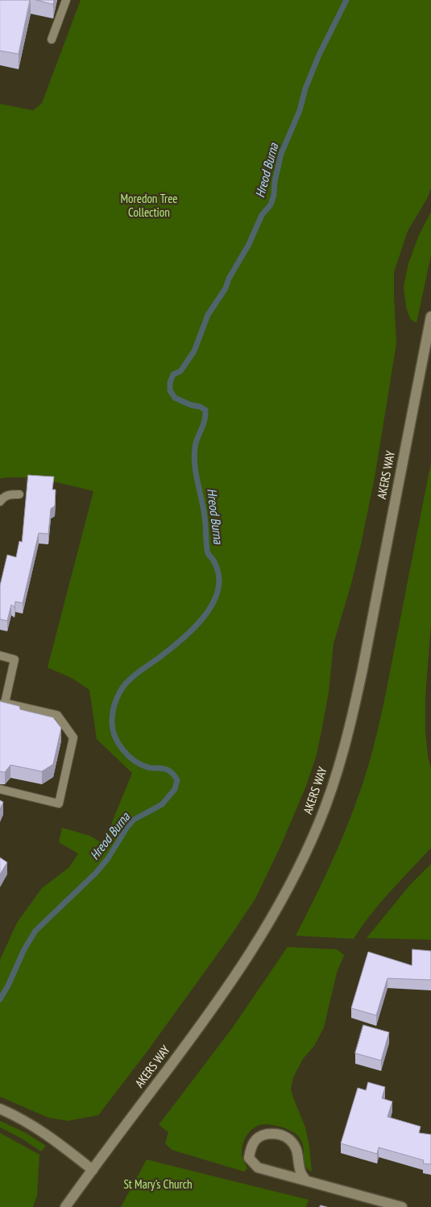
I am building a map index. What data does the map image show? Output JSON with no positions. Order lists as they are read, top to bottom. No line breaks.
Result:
{"streets":{"main road":["AKERS WAY"]},"water":["Hreod Burna"],"parks":["Moredon Tree Collection","St Mary's Church"]}
